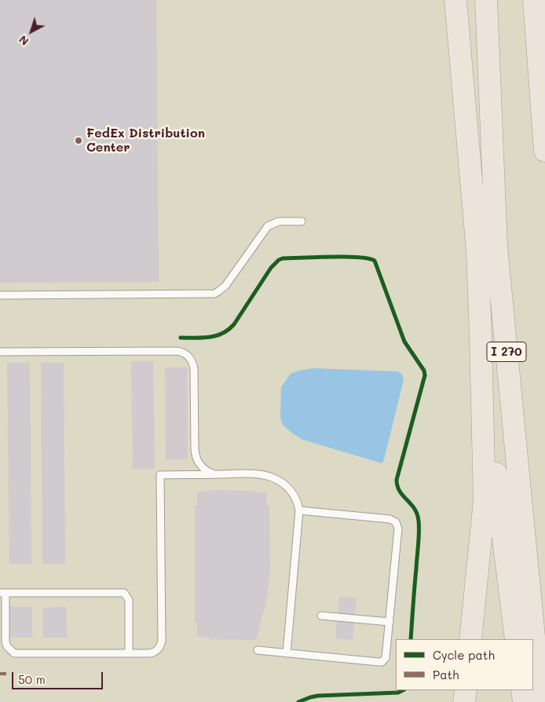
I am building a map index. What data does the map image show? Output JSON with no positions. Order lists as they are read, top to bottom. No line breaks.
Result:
{"streets":{"highway":["I 270"]},"places":["FedEx Distribution Center"],"legend":["Cycle path","Path"],"scale_bar":"50 m","north":"bottom left"}
